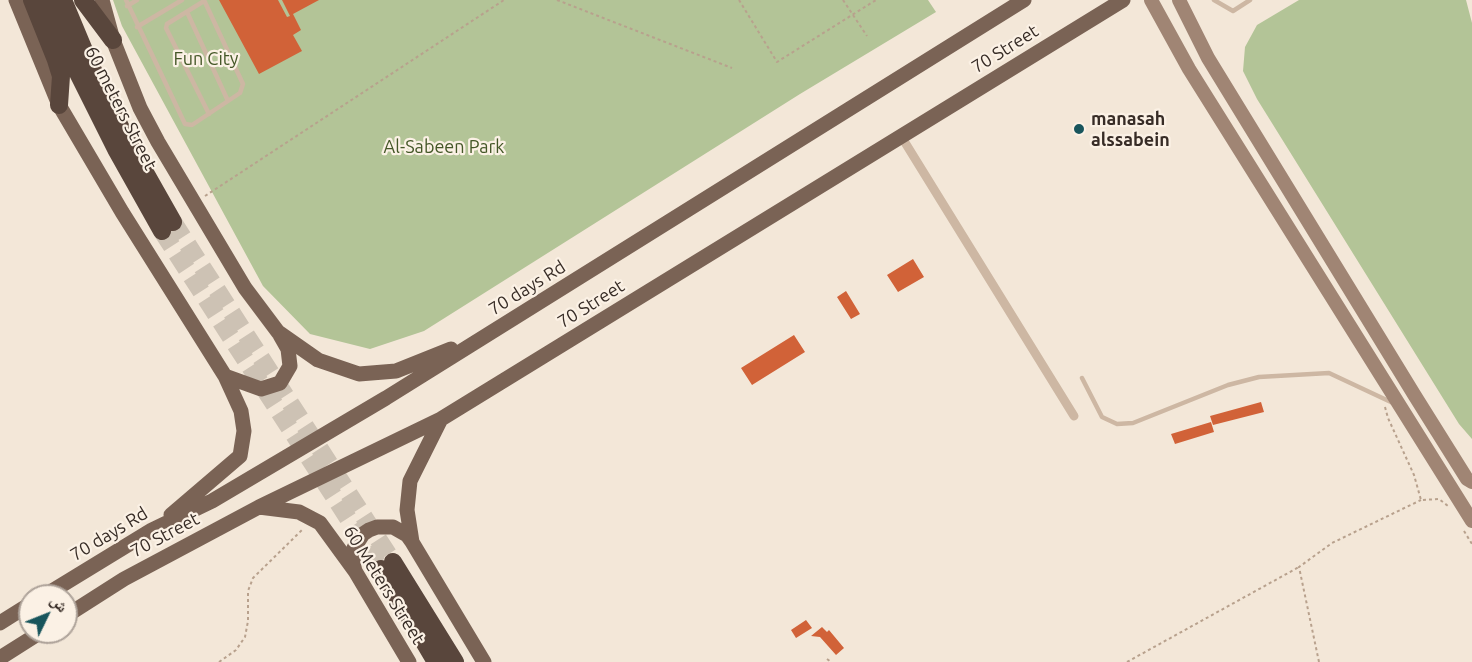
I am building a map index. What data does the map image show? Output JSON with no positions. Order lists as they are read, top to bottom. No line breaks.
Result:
{"streets":{"highway":["60 meters Street"],"main road":["70 Street","70 days Rd","60 Meters Street"]},"parks":["Fun City","Al-Sabeen Park"],"places":["manasah alssabein"],"north":"top right"}
